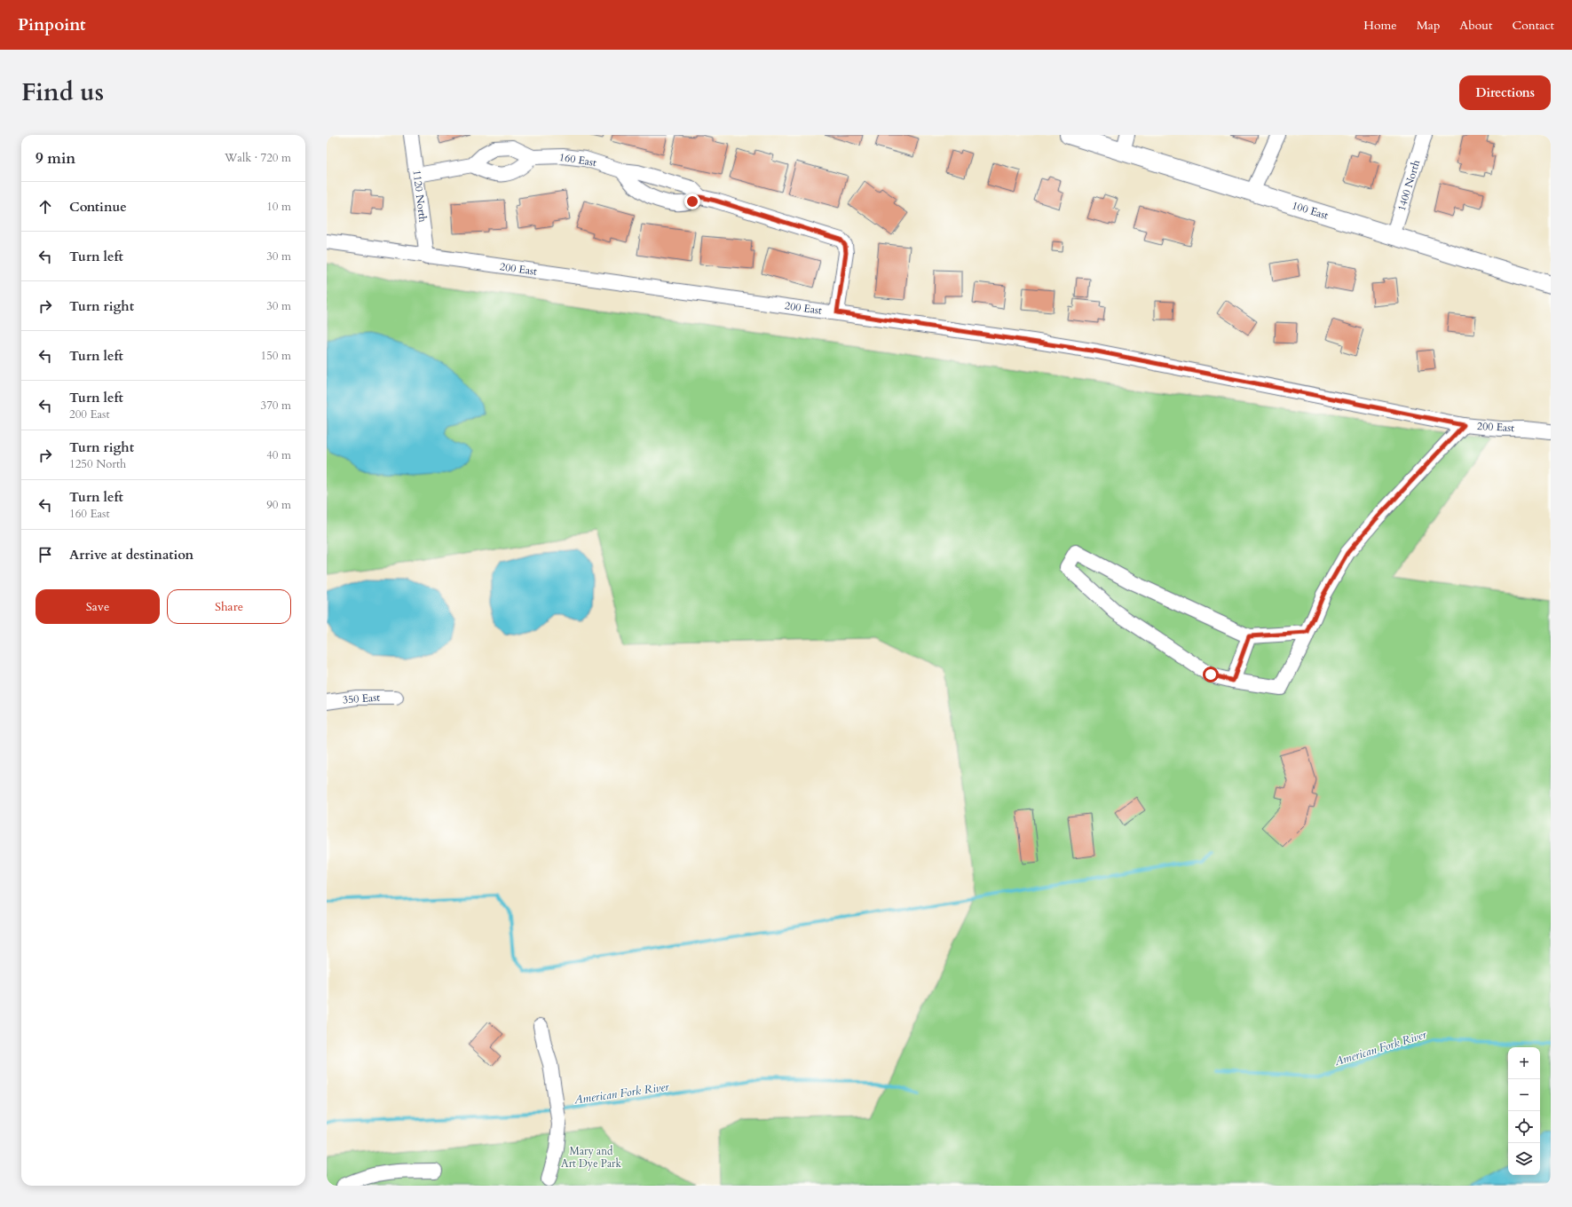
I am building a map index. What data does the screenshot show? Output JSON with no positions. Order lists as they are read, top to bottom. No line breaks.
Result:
{"streets":{"main road":["100 East"],"street":["160 East","1400 North","1120 North","200 East","350 East"]},"crossings":[["160 East","200 East"],["1400 North","100 East"],["1120 North","200 East"]],"water":["American Fork River"],"parks":["Mary and Art Dye Park"],"page":{"header":"Pinpoint","nav":["Home","Map","About","Contact"],"title":"Find us","buttons":["Directions",["Save","Share"]],"heading":["9 min","Walk · 720 m"],"list":[["Continue","10 m"],["Turn left","30 m"],["Turn right","30 m"],["Turn left","150 m"],["Turn left","200 East","370 m"],["Turn right","1250 North","40 m"],["Turn left","160 East","90 m"],"Arrive at destination"],"map_buttons":["+","−"]}}
